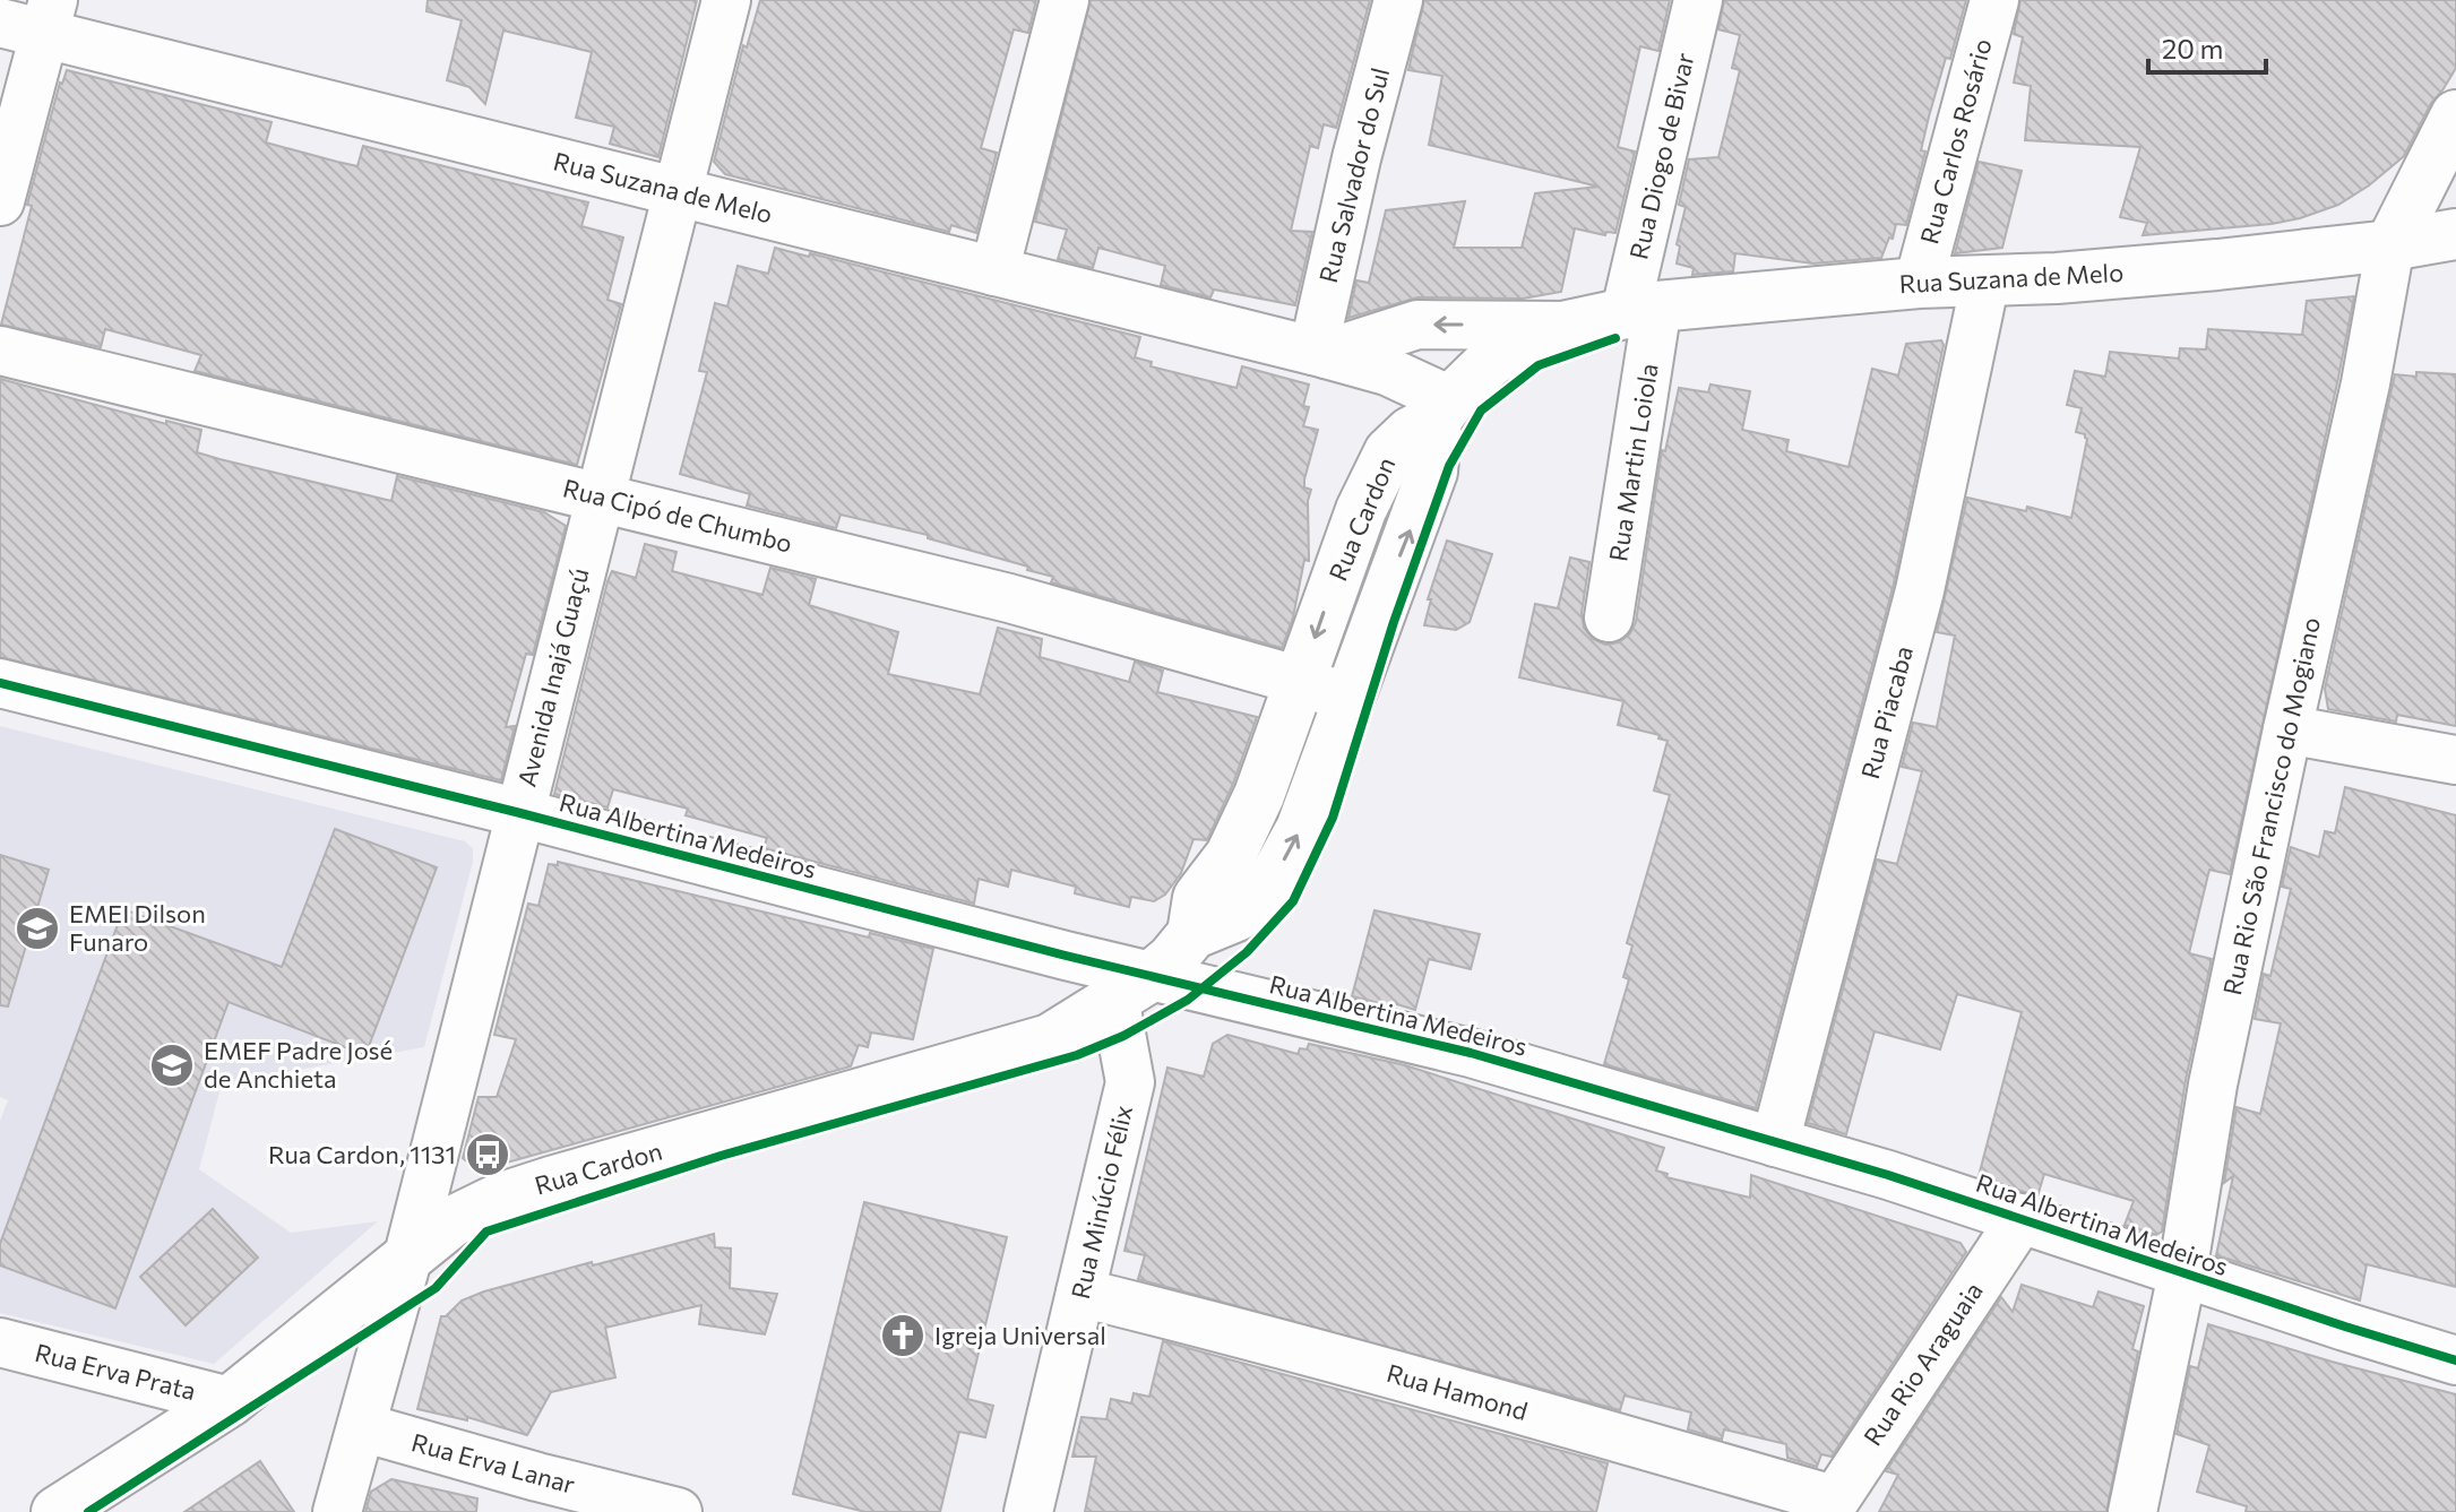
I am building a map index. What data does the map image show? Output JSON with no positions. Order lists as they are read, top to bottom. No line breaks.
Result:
{"streets":{"street":["Rua Carlos Rosário","Rua Diogo de Bivar","Rua Salvador do Sul","Rua Suzana de Melo","Rua Martin Loiola","Rua Cipó de Chumbo","Rua Cardon","Avenida Inajá Guaçú","Rua Piacaba","Rua Rio São Francisco do Mogiano","Rua Albertina Medeiros","Rua Minúcio Félix","Rua Rio Araguaia","Rua Erva Prata","Rua Hamond","Rua Erva Lanar"]},"crossings":[["Rua Carlos Rosário","Rua Suzana de Melo"],["Rua Diogo de Bivar","Rua Suzana de Melo"],["Rua Diogo de Bivar","Rua Martin Loiola"],["Rua Salvador do Sul","Rua Suzana de Melo"],["Rua Suzana de Melo","Rua Martin Loiola"],["Rua Suzana de Melo","Rua Cardon"],["Rua Suzana de Melo","Avenida Inajá Guaçú"],["Rua Suzana de Melo","Rua Piacaba"],["Rua Suzana de Melo","Rua Rio São Francisco do Mogiano"],["Rua Cipó de Chumbo","Rua Cardon"],["Rua Cipó de Chumbo","Avenida Inajá Guaçú"],["Rua Cardon","Avenida Inajá Guaçú"],["Rua Cardon","Rua Albertina Medeiros"],["Rua Cardon","Rua Minúcio Félix"],["Rua Cardon","Rua Erva Prata"],["Avenida Inajá Guaçú","Rua Albertina Medeiros"],["Avenida Inajá Guaçú","Rua Erva Lanar"],["Rua Piacaba","Rua Albertina Medeiros"],["Rua Rio São Francisco do Mogiano","Rua Albertina Medeiros"],["Rua Albertina Medeiros","Rua Minúcio Félix"],["Rua Albertina Medeiros","Rua Rio Araguaia"],["Rua Minúcio Félix","Rua Hamond"],["Rua Rio Araguaia","Rua Hamond"]],"places":{"school or university":["EMEI Dilson Funaro","EMEF Padre José de Anchieta"],"bus stop":["Rua Cardon, 1131"],"church":["Igreja Universal"]},"scale_bar":"20 m"}
